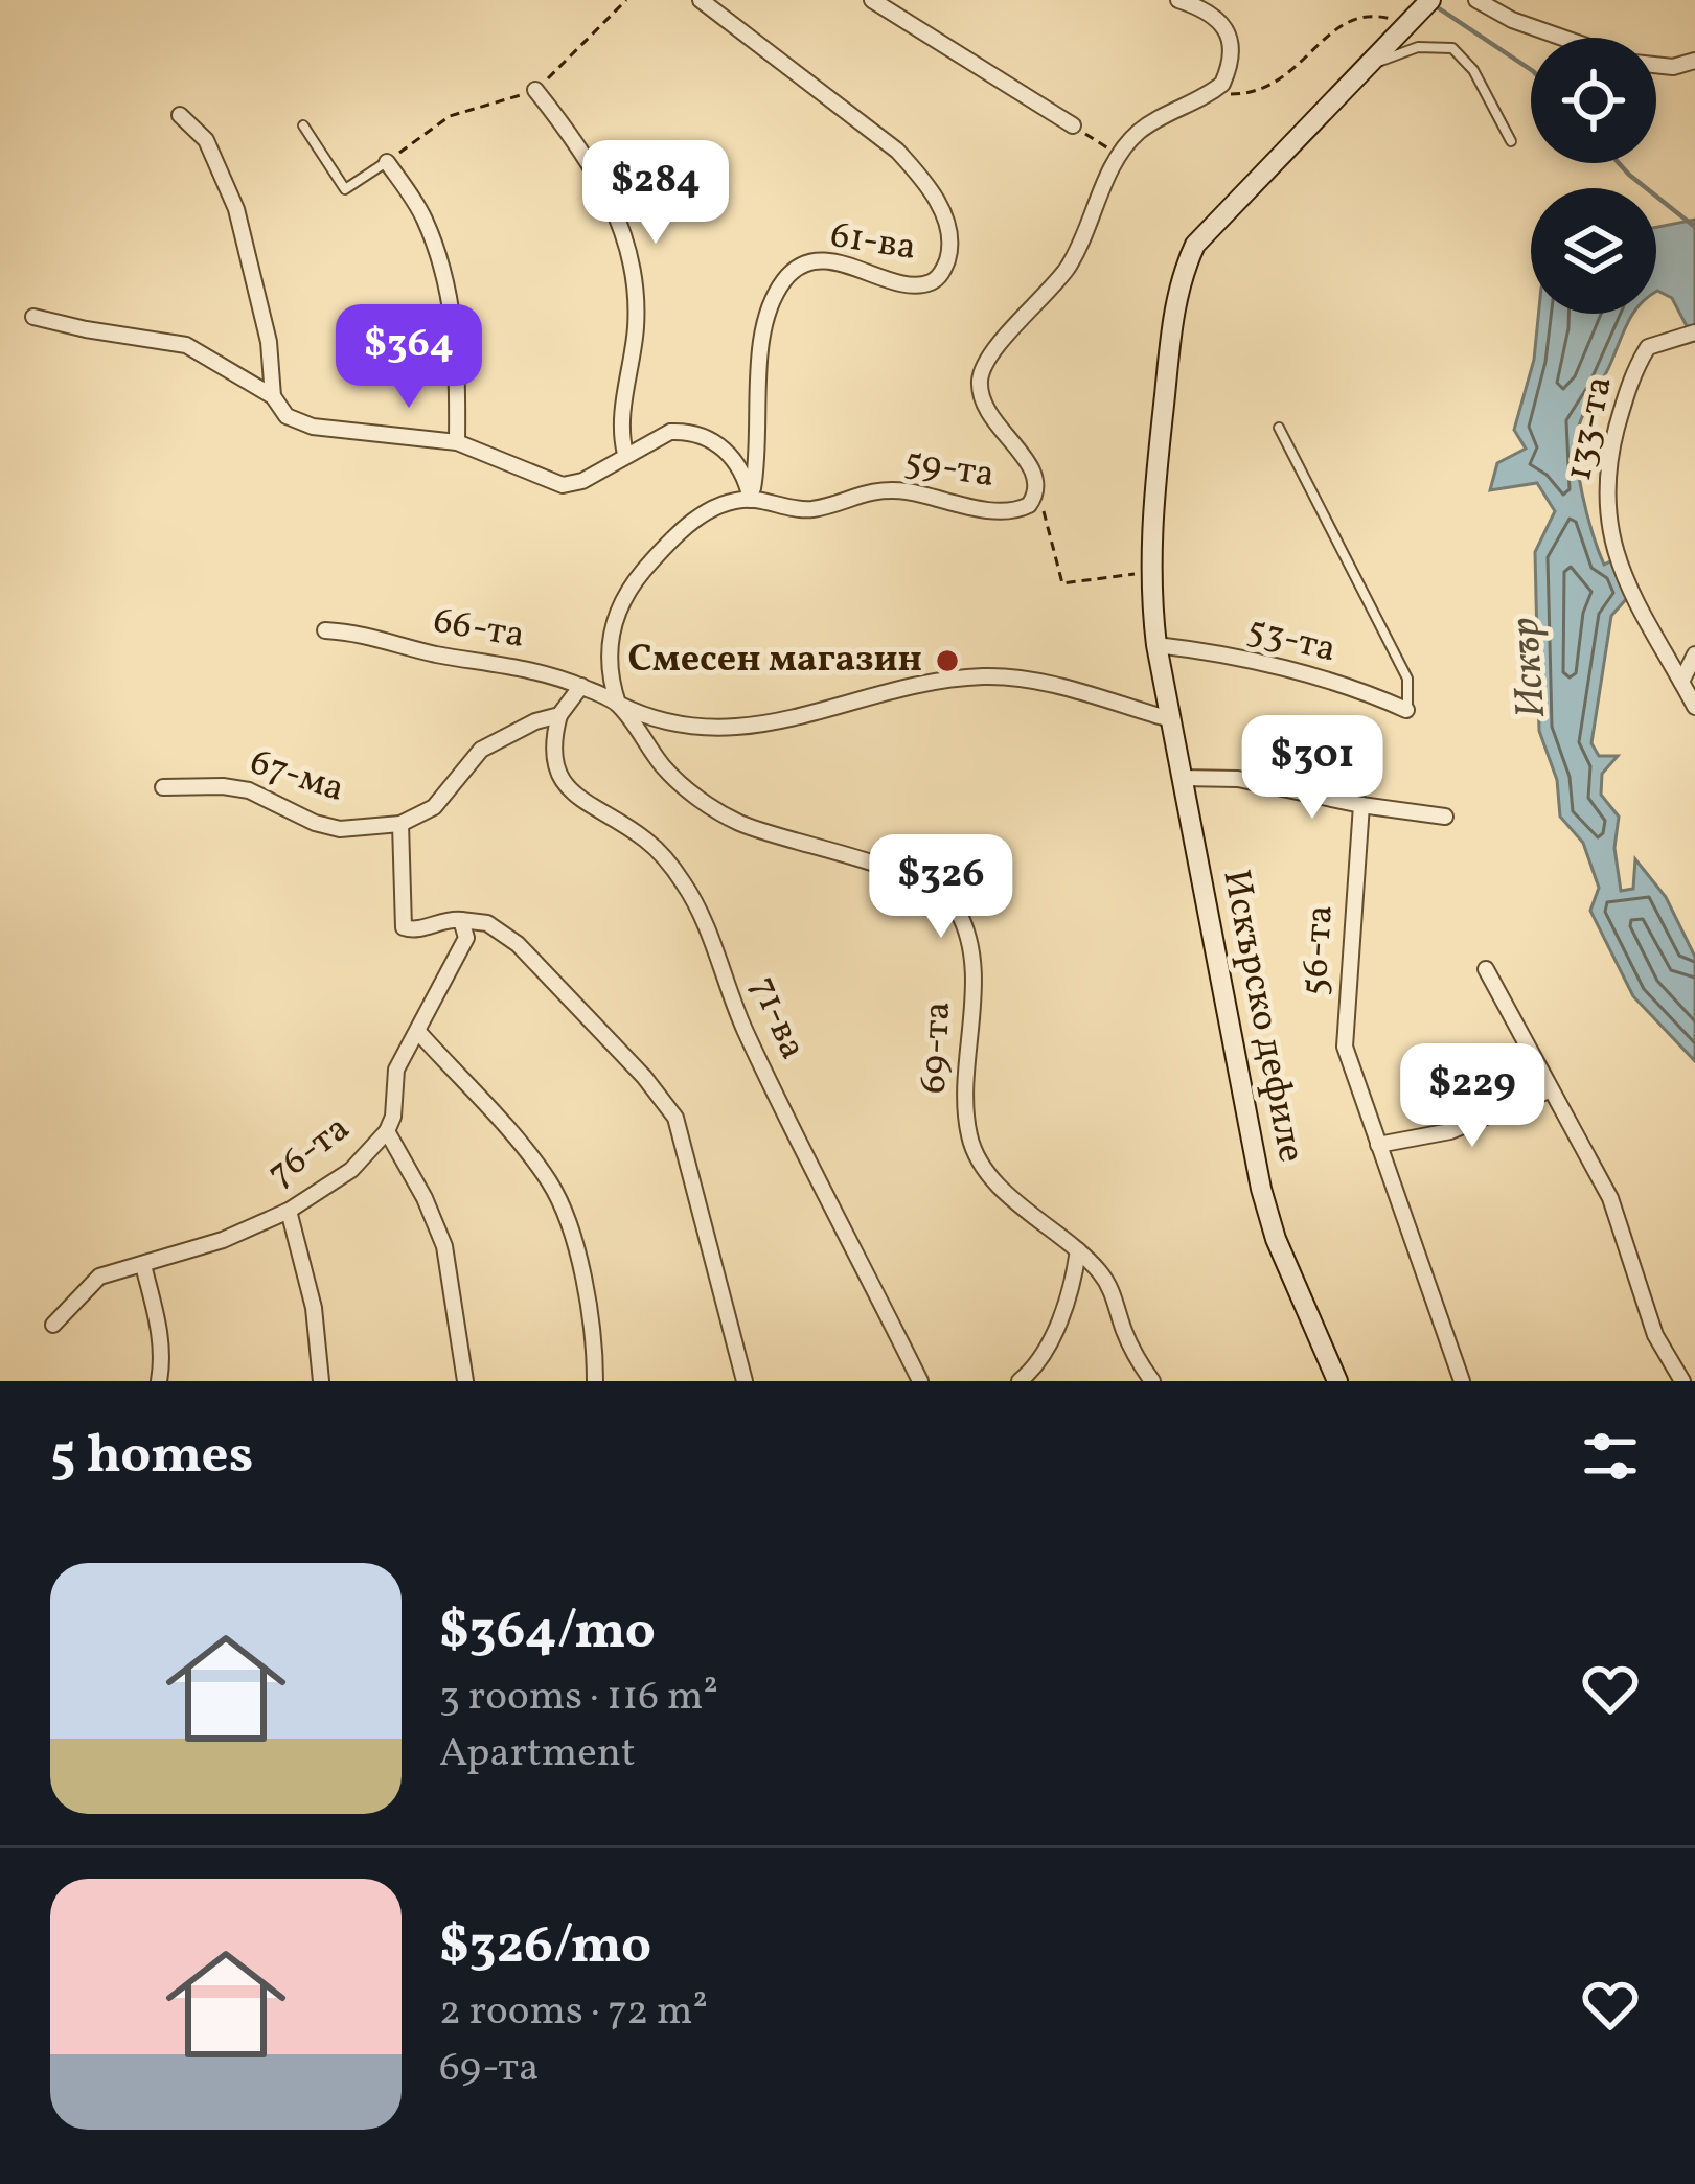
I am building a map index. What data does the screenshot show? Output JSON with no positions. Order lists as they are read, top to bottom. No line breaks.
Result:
{"streets":{"main road":["Искърско дефиле"],"street":["61-ва","133-та","59-та","66-та","53-та","67-ма","56-та","71-ва","69-та","76-та"]},"crossings":[["61-ва","59-та"],["59-та","66-та"],["59-та","69-та"],["66-та","69-та"],["53-та","Искърско дефиле"]],"water":["Искър"],"places":["Смесен магазин"],"page":{"price":["$284","$364","$301","$326","$229"],"heading":"5 homes","list":[{"name":"$364/mo","note":"3 rooms · 116 m² · Apartment"},{"name":"$326/mo","note":"2 rooms · 72 m² · 69-та"}]}}
